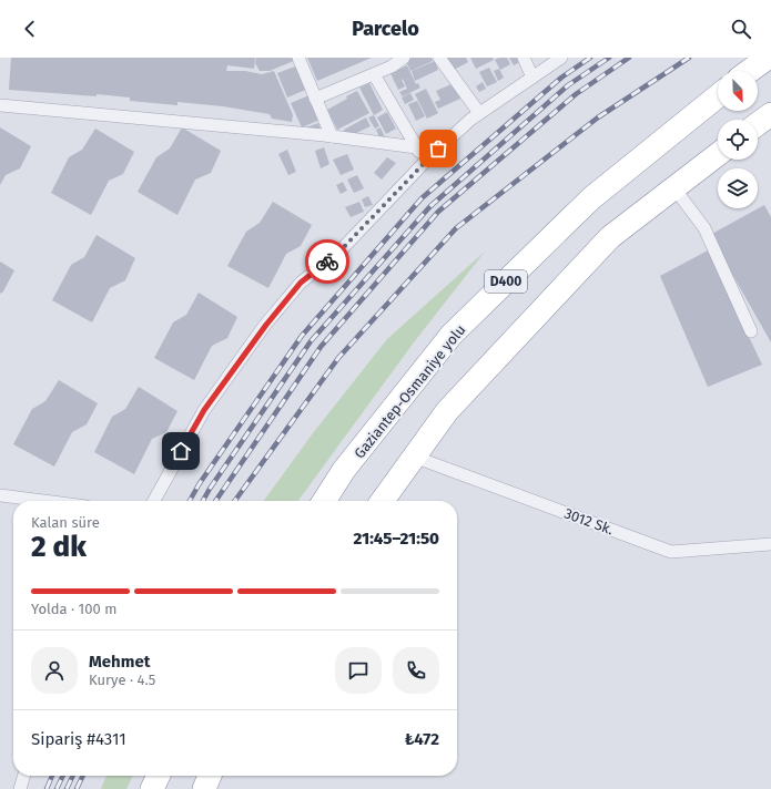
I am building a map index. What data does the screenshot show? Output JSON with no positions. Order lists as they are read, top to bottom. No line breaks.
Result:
{"streets":{"highway":["D400","Gaziantep-Osmaniye yolu"],"street":["3012 Sk."]},"north":"bottom right","page":{"header":"Parcelo","heading":["2 dk","Kalan süre","21:45–21:50"],"panel":["Mehmet","Kurye · 4.5","Sipariş #4311","₺472"],"bar":"Yolda · 100 m"}}
